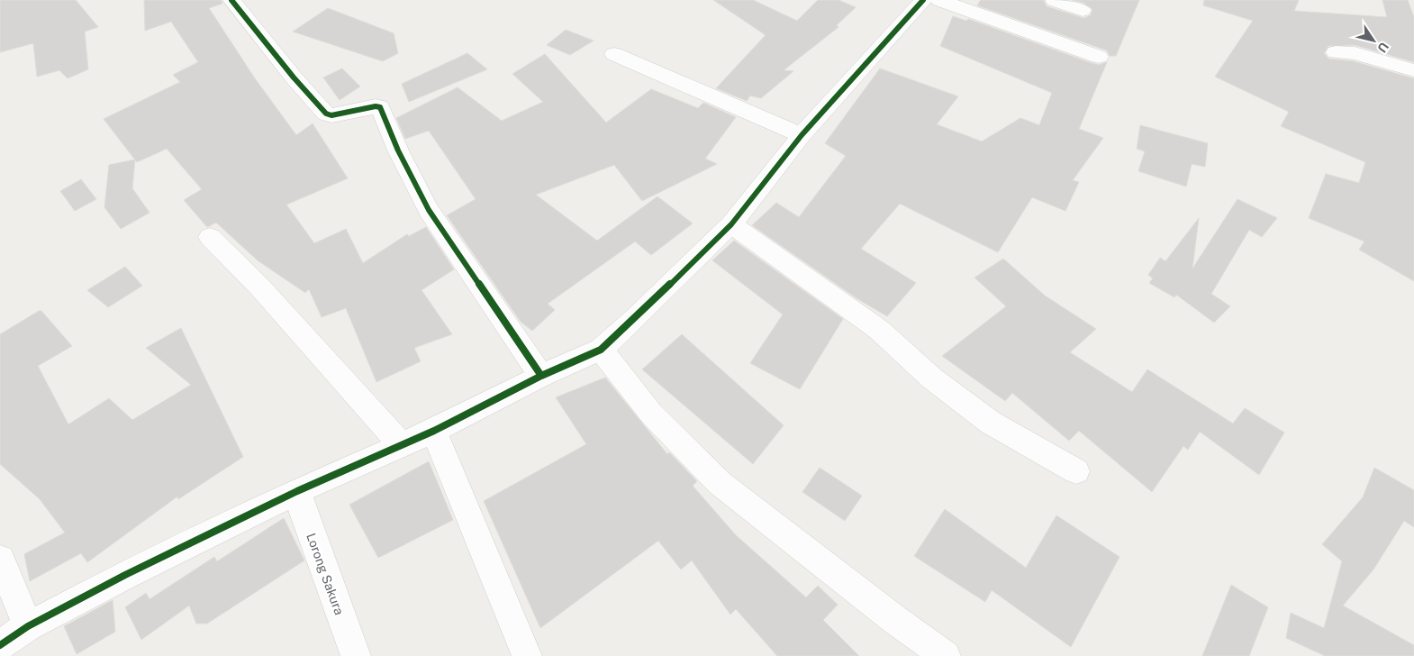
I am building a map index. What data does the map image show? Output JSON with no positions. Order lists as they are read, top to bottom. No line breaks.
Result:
{"streets":{"street":["Lorong Sakura"]},"north":"bottom right"}
